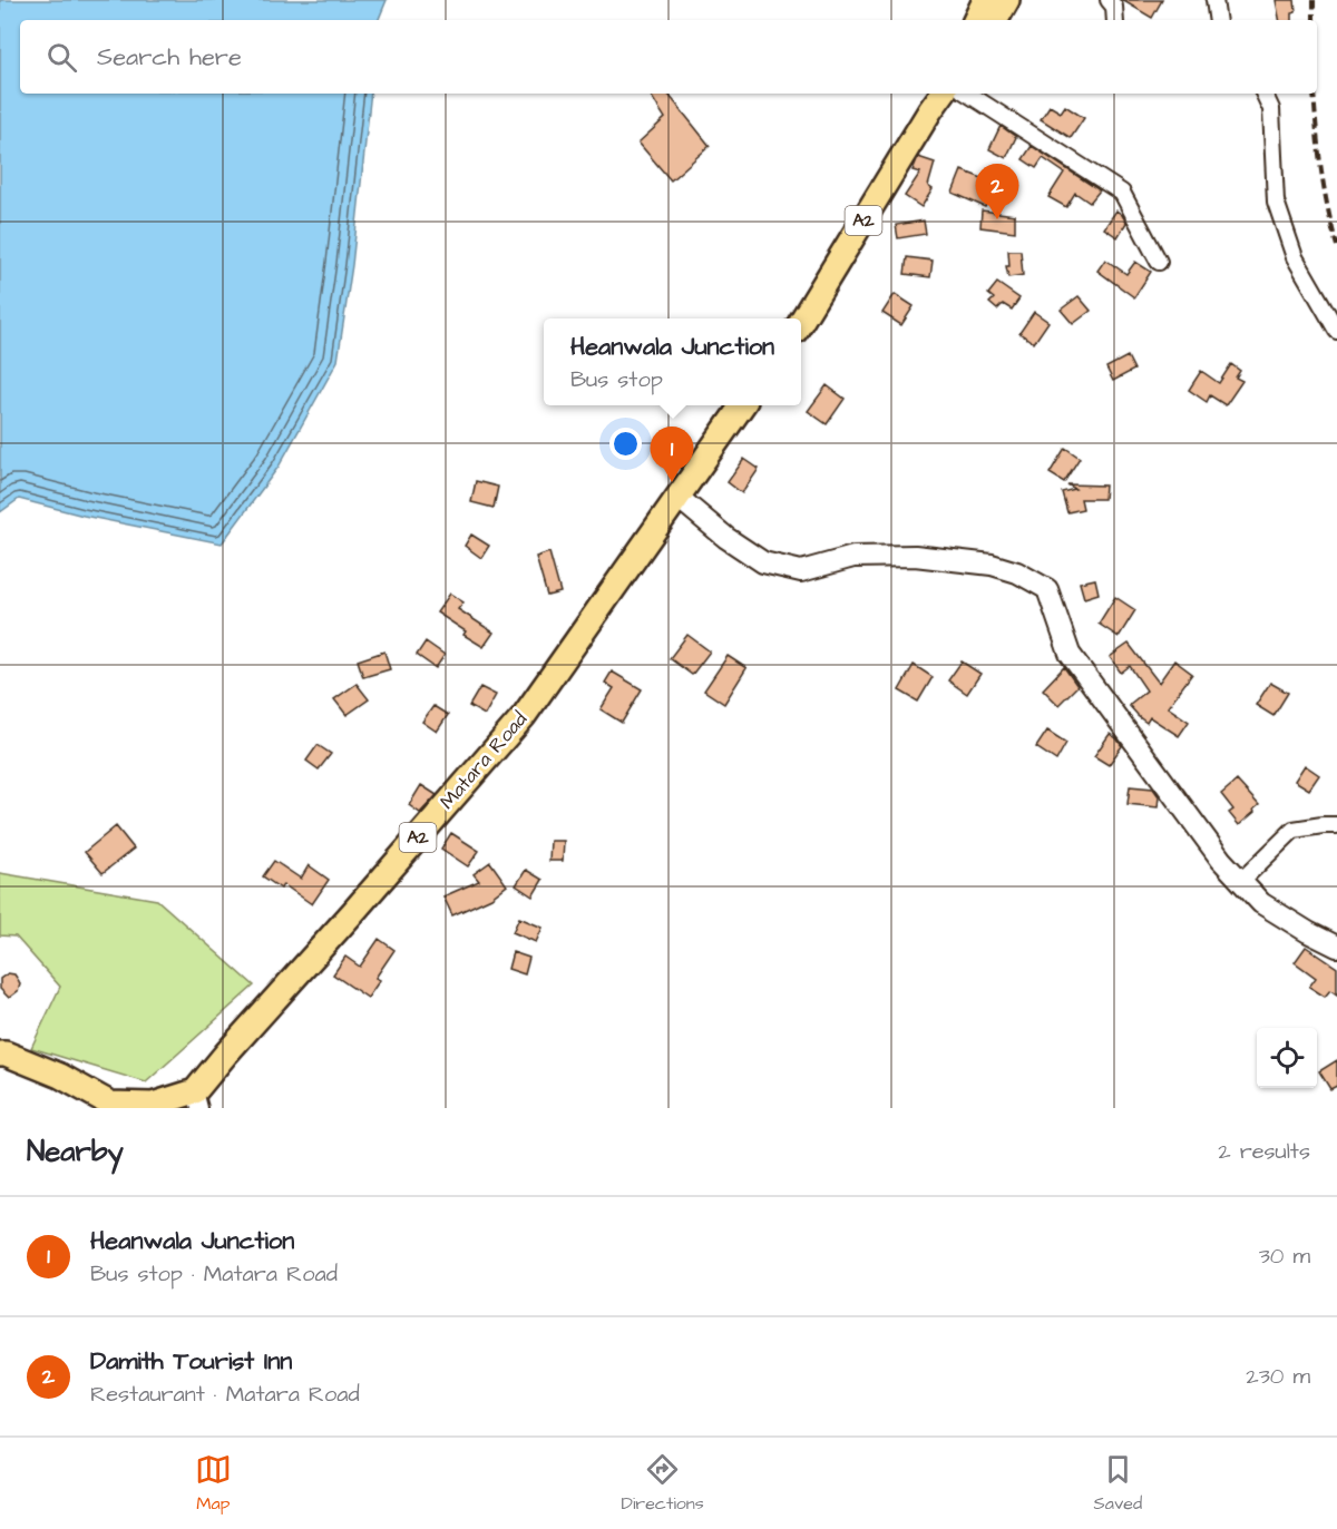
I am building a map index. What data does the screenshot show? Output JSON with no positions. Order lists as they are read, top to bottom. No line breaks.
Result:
{"streets":{"highway":["A2","Matara Road"]},"page":{"search":"Search here","pins":["2","1"],"popup":["Heanwala Junction","Bus stop"],"heading":["Nearby","2 results"],"list":[{"mark":"1","name":"Heanwala Junction","note":"Bus stop · Matara Road","value":"30 m"},{"mark":"2","name":"Damith Tourist Inn","note":"Restaurant · Matara Road","value":"230 m"}],"nav":["Map","Directions","Saved"]}}
